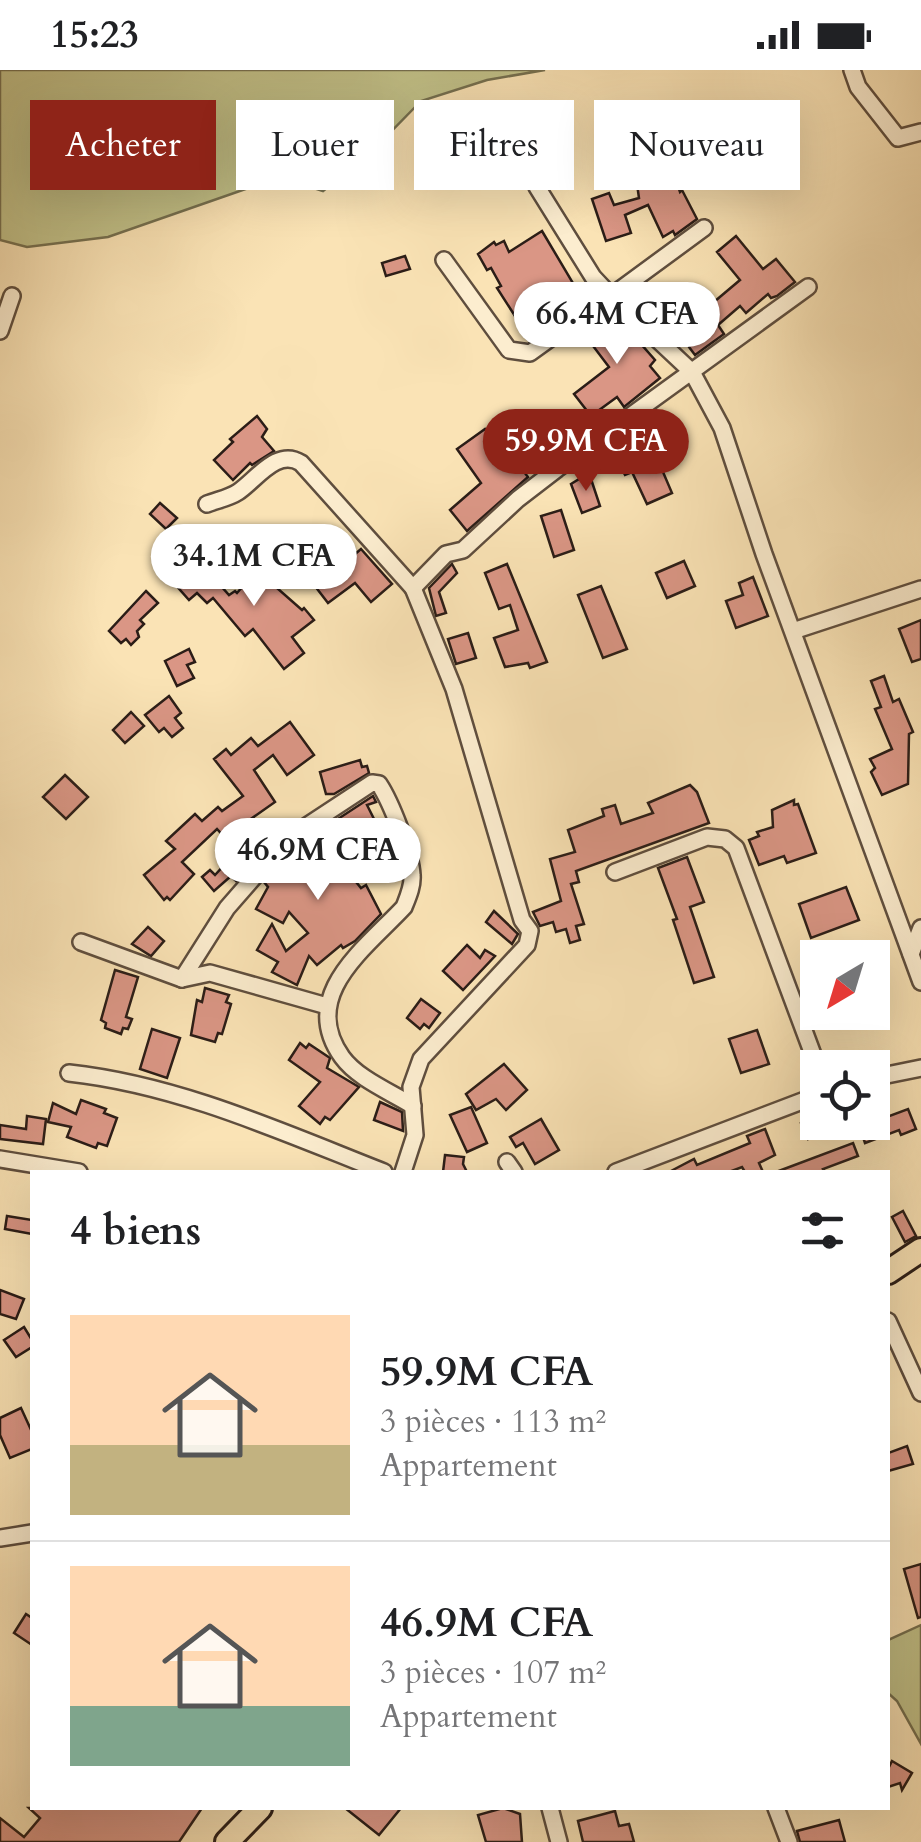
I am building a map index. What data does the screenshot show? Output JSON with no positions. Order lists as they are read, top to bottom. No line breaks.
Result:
{"north":"bottom left","page":{"status":"15:23","chip":["Acheter","Louer","Filtres","Nouveau"],"price":["66.4M CFA","59.9M CFA","34.1M CFA","46.9M CFA"],"heading":"4 biens","list":[{"name":"59.9M CFA","note":"3 pièces · 113 m² · Appartement"},{"name":"46.9M CFA","note":"3 pièces · 107 m² · Appartement"}]}}
